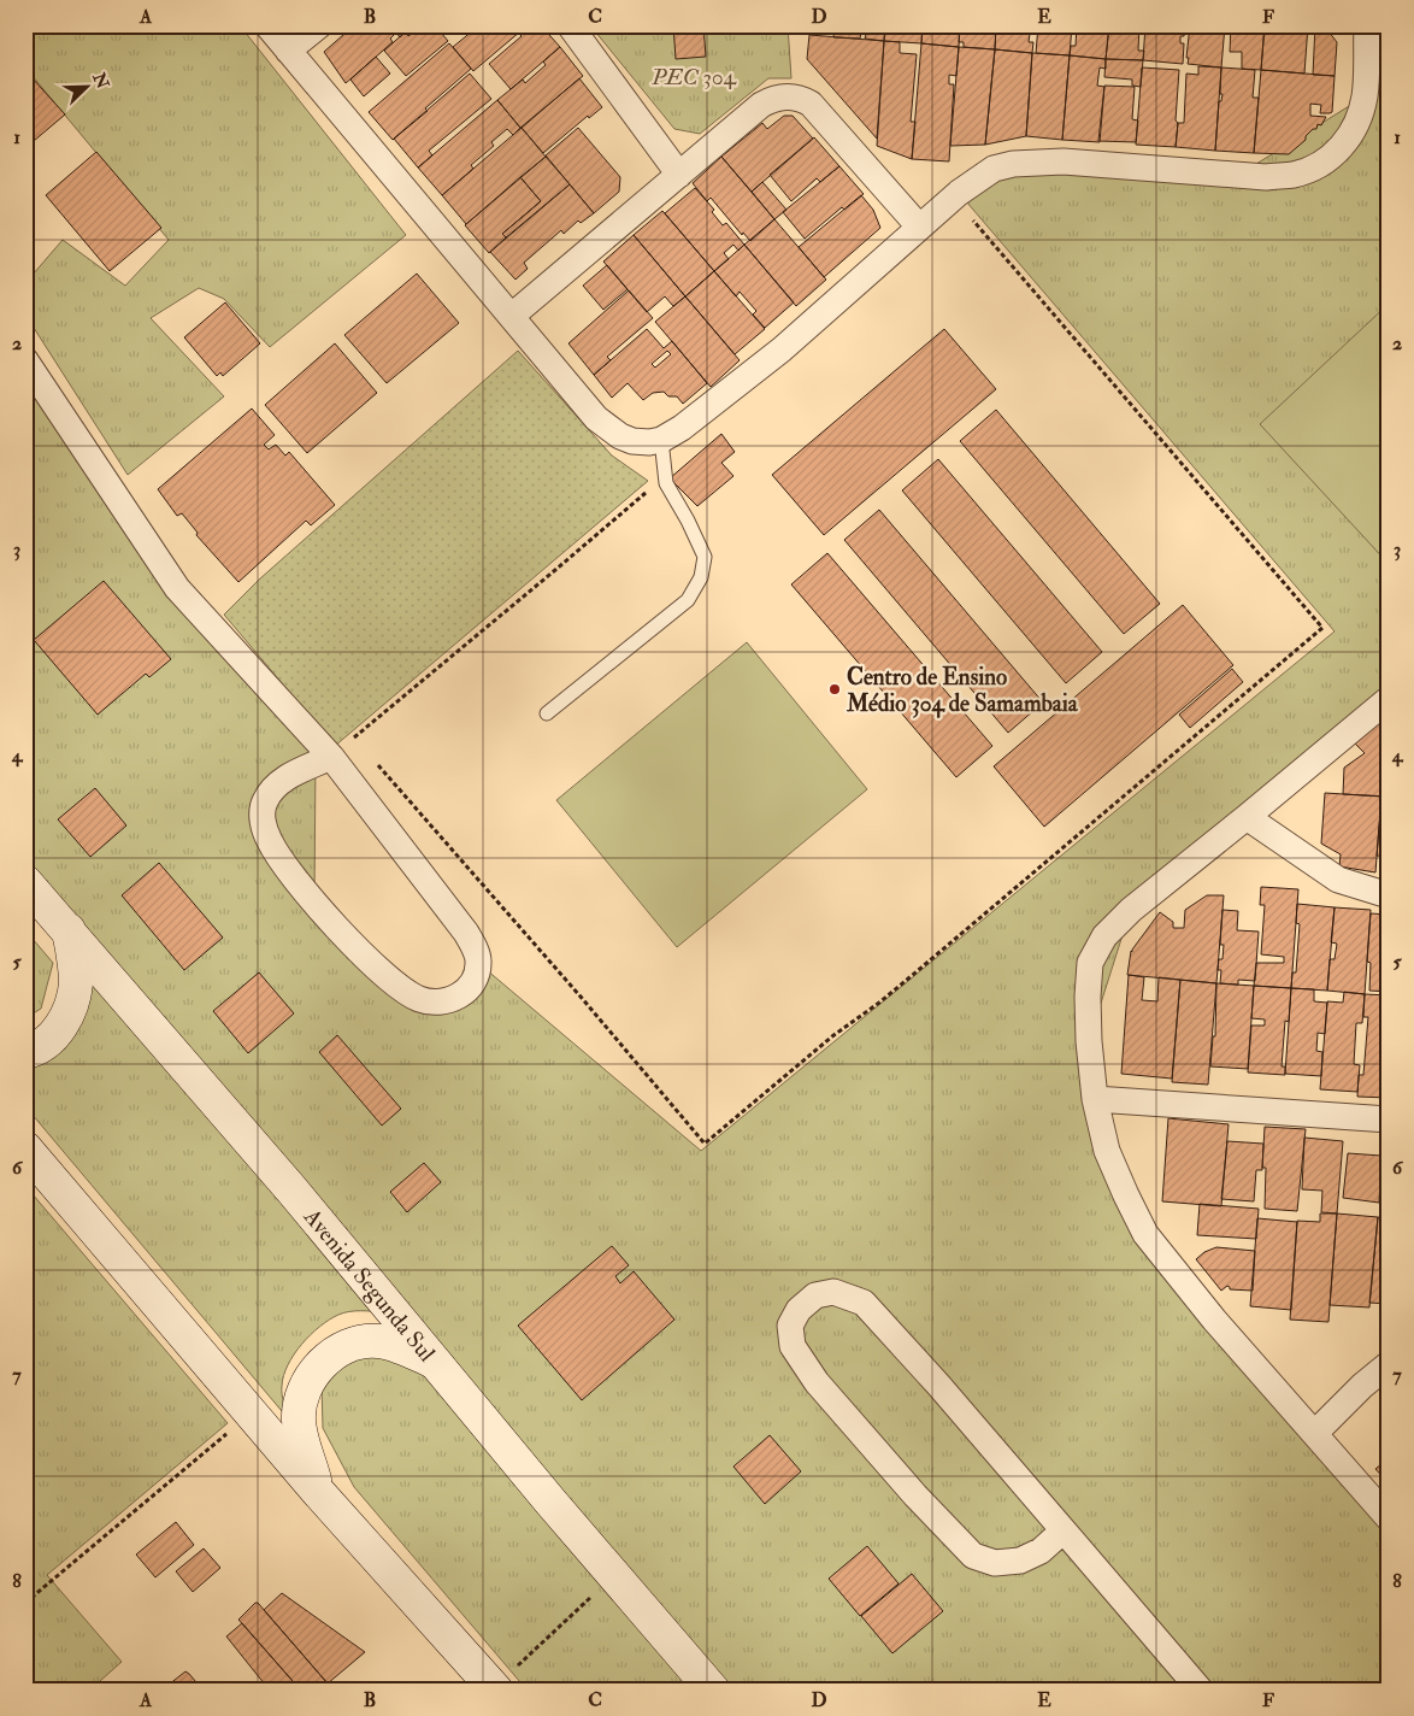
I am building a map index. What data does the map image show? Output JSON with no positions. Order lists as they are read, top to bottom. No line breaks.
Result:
{"streets":{"main road":["Avenida Segunda Sul"]},"parks":["PEC 304"],"places":["Centro de Ensino Médio 304 de Samambaia"],"north":"top right","grid":{"columns":["A","B","C","D","E","F"],"rows":["1","2","3","4","5","6","7","8"]}}
